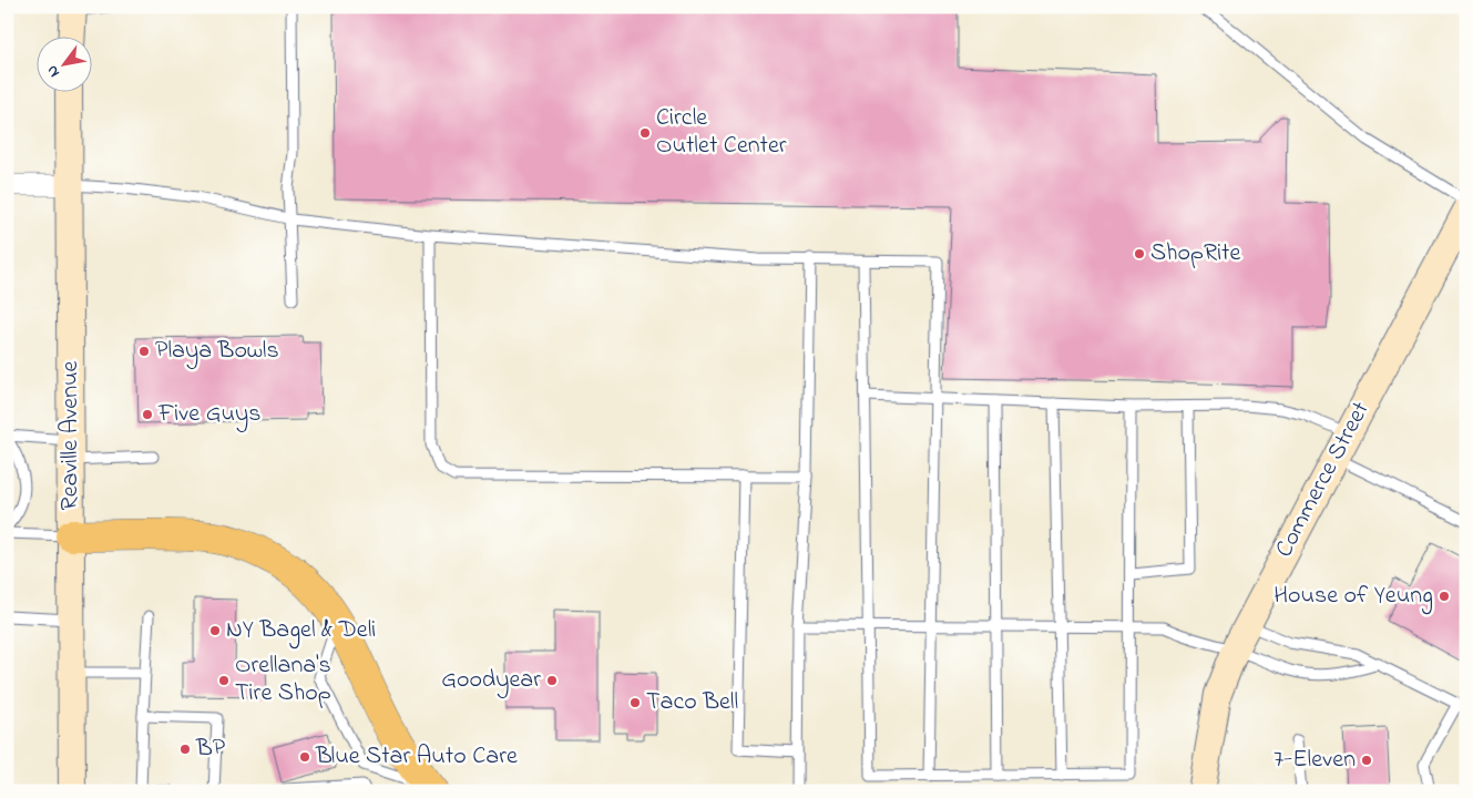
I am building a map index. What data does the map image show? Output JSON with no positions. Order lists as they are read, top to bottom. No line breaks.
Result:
{"streets":{"street":["Reaville Avenue","Commerce Street"]},"places":["Circle Outlet Center","ShopRite","Playa Bowls","Five Guys","House of Yeung","NY Bagel & Deli","Orellana's Tire Shop","Goodyear","Taco Bell","BP","Blue Star Auto Care","7-Eleven"],"north":"bottom left"}
